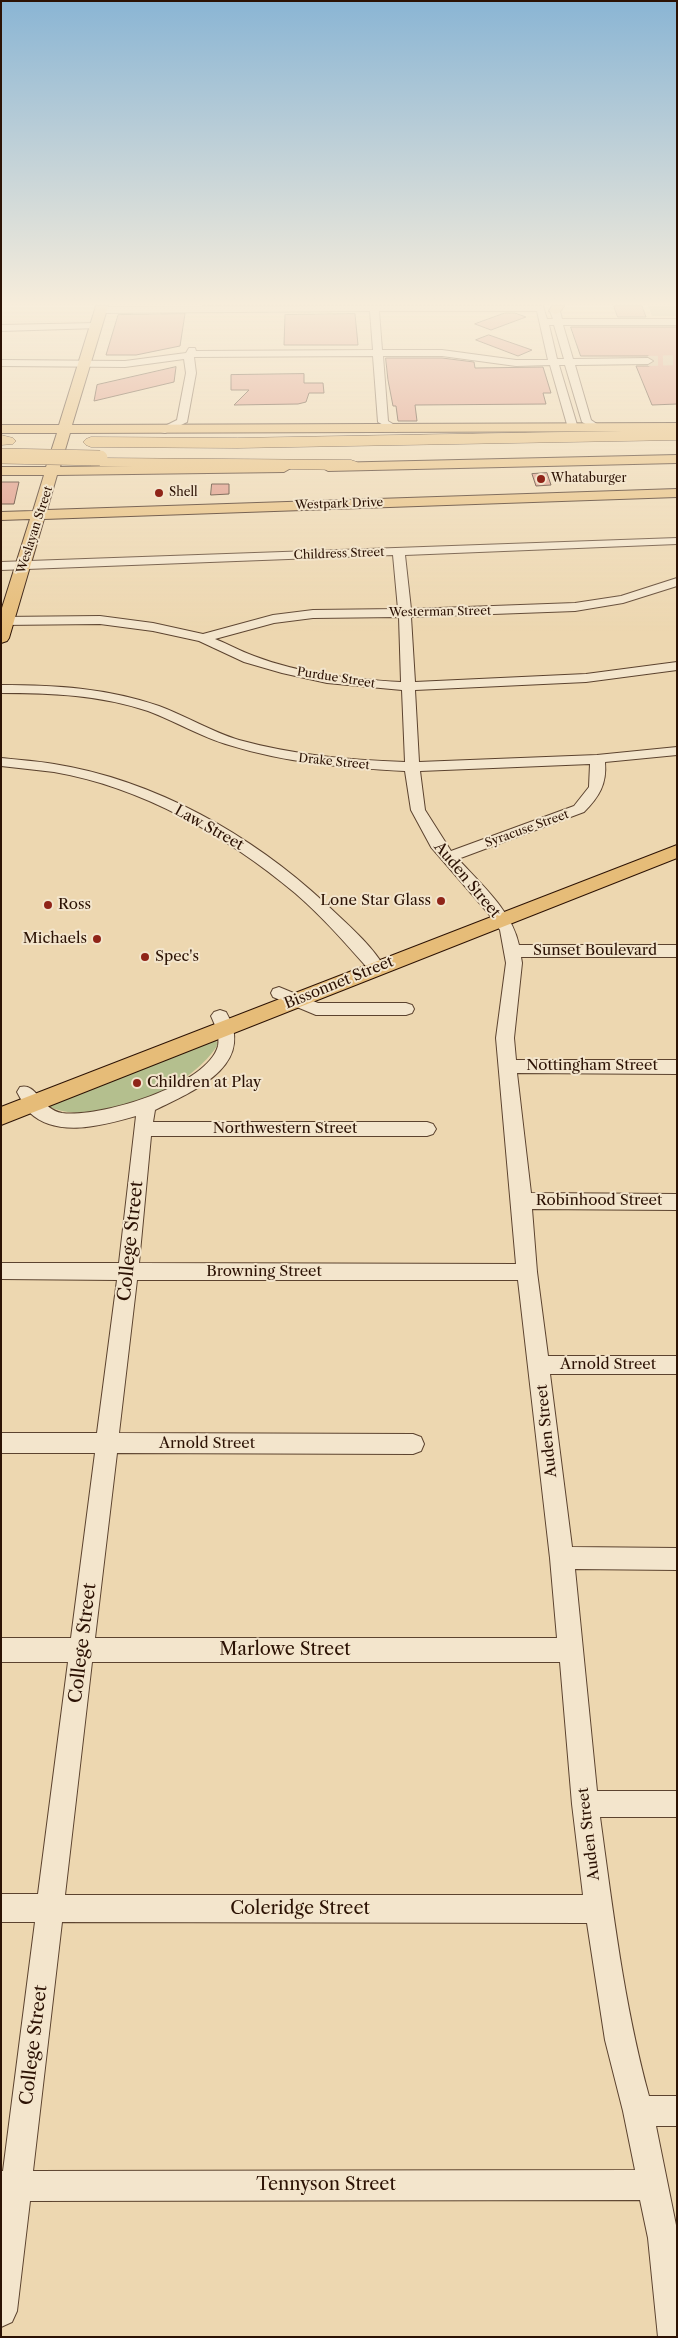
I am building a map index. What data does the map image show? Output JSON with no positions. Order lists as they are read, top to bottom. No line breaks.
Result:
{"streets":{"main road":["Westpark Drive","Weslayan Street","Bissonnet Street"],"street":["Childress Street","Westerman Street","Purdue Street","Drake Street","Law Street","Syracuse Street","Auden Street","Sunset Boulevard","Nottingham Street","Northwestern Street","Robinhood Street","College Street","Browning Street","Arnold Street","Marlowe Street","Coleridge Street","Tennyson Street"]},"crossings":[["Westpark Drive","Weslayan Street"],["Weslayan Street","Childress Street"],["Weslayan Street","Purdue Street"],["Childress Street","Auden Street"],["Westerman Street","Purdue Street"],["Westerman Street","Auden Street"],["Purdue Street","Auden Street"],["Drake Street","Syracuse Street"],["Drake Street","Auden Street"],["Law Street","Bissonnet Street"],["Syracuse Street","Auden Street"],["Auden Street","Sunset Boulevard"],["Auden Street","Bissonnet Street"],["Auden Street","Nottingham Street"],["Auden Street","Robinhood Street"],["Auden Street","Browning Street"],["Auden Street","Arnold Street"],["Auden Street","Marlowe Street"],["Auden Street","Coleridge Street"],["Auden Street","Tennyson Street"],["Bissonnet Street","Northwestern Street"],["Northwestern Street","College Street"],["College Street","Browning Street"],["College Street","Arnold Street"],["College Street","Marlowe Street"],["College Street","Coleridge Street"],["College Street","Tennyson Street"]],"places":["Whataburger","Shell","Lone Star Glass","Ross","Michaels","Spec's","Children at Play"]}
